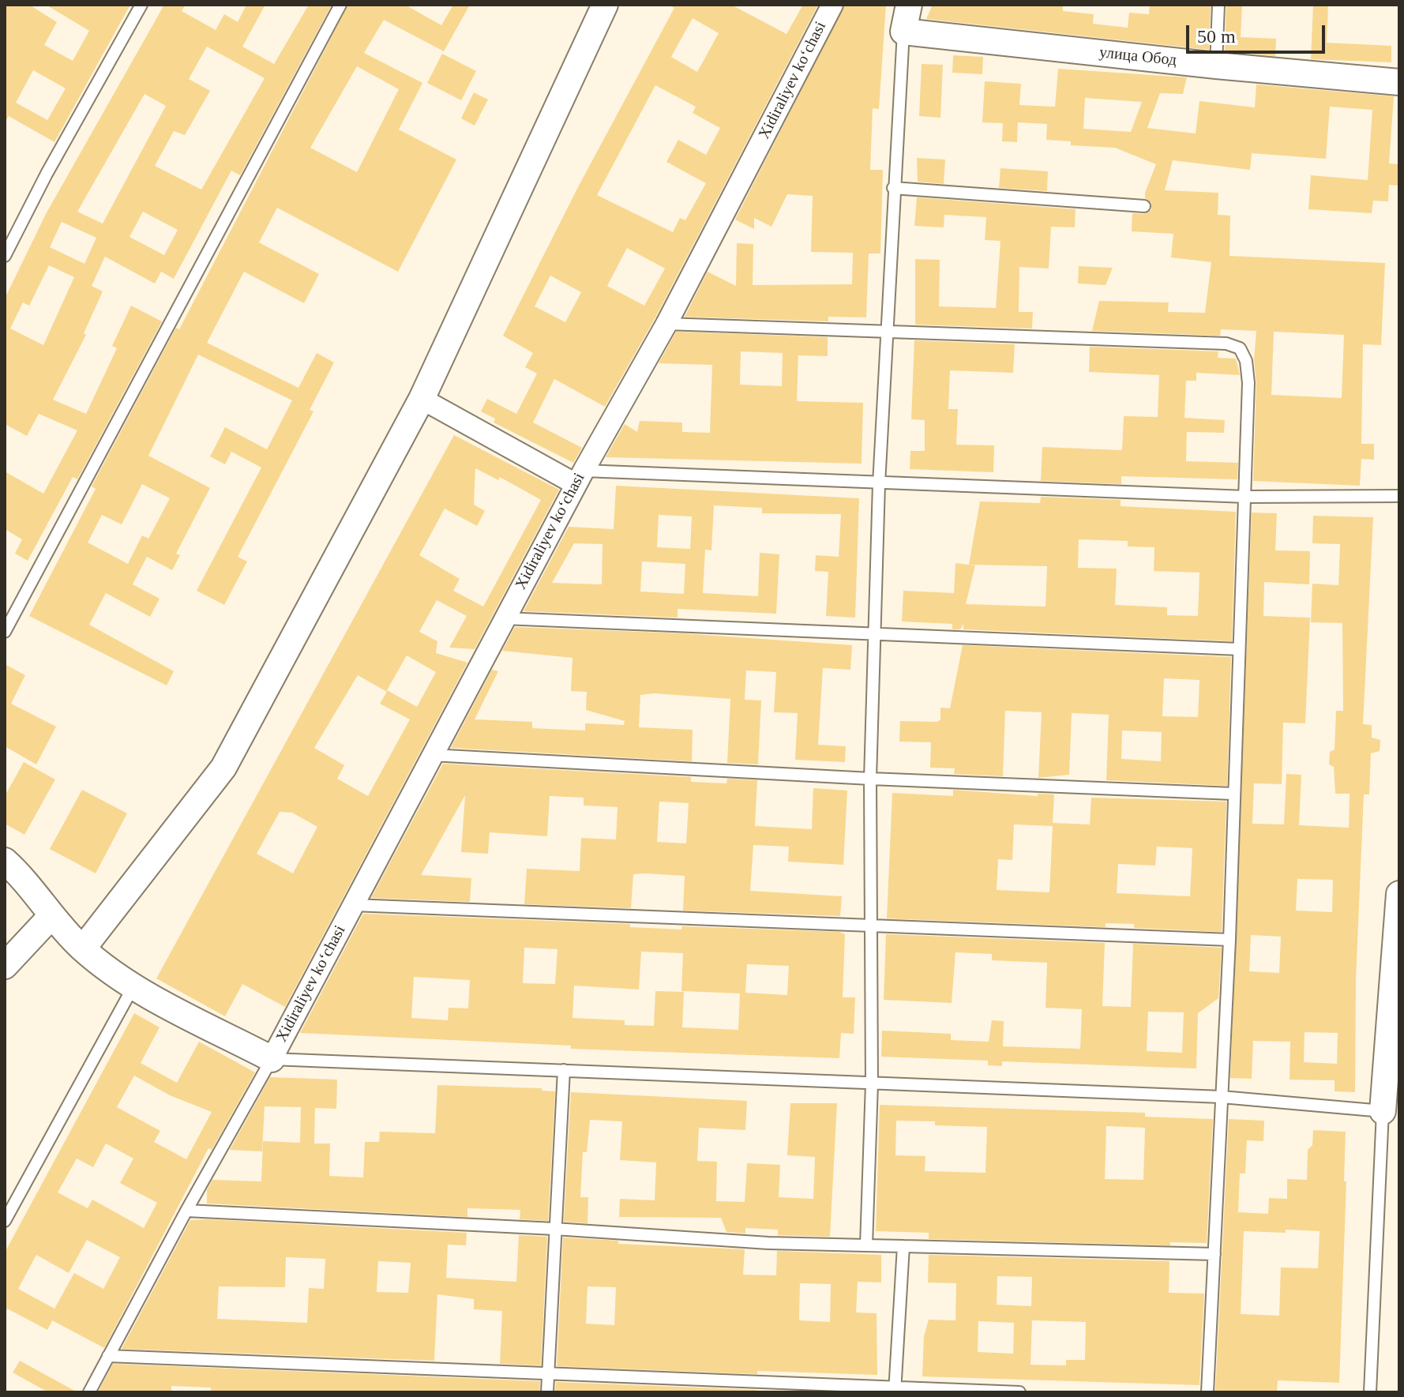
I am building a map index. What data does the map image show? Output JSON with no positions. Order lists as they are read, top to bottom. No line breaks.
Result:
{"streets":{"street":["улица Обод","Xidiraliyev koʻchasi"]},"scale_bar":"50 m"}
